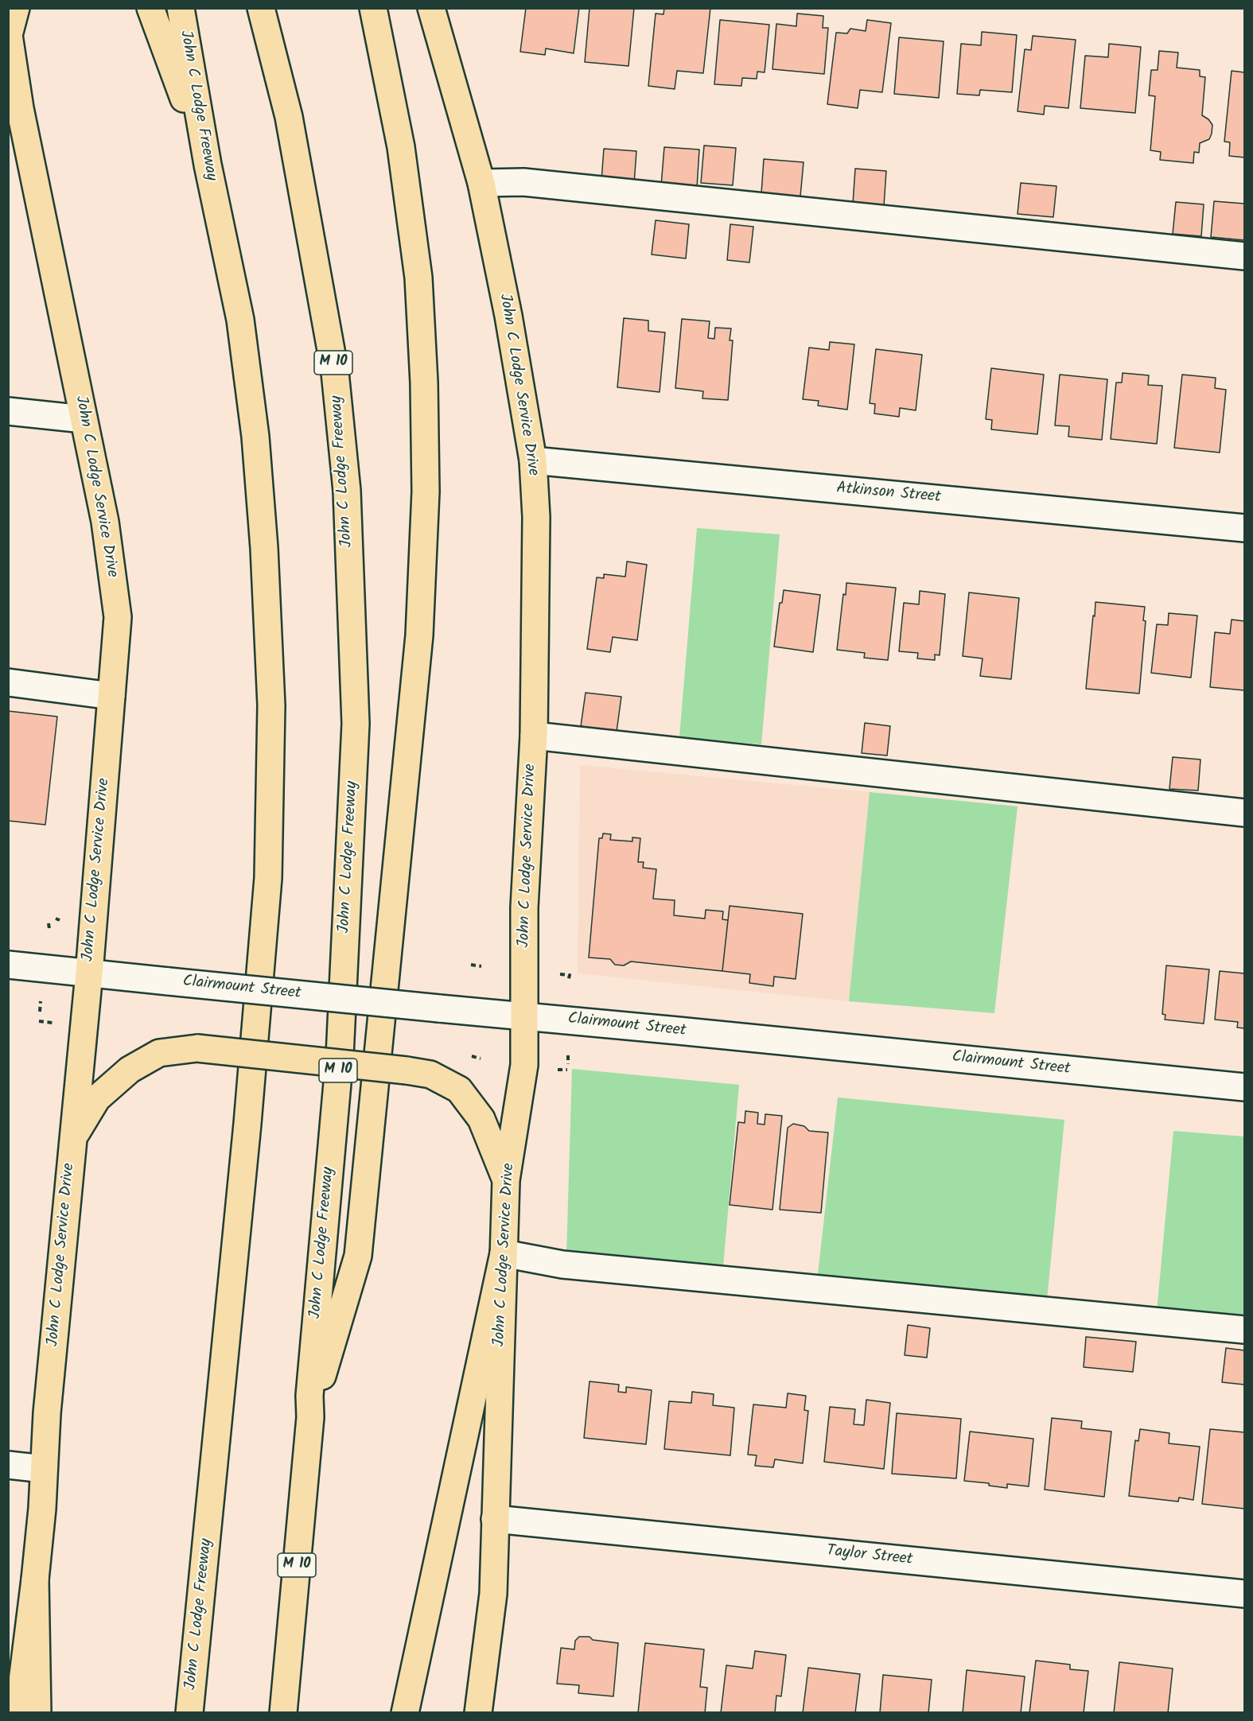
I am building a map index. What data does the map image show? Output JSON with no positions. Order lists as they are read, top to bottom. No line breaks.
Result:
{"streets":{"main road":["John C Lodge Freeway","M 10","John C Lodge Service Drive"],"street":["Atkinson Street","Clairmount Street","Taylor Street"]},"crossings":[["John C Lodge Service Drive","Atkinson Street"],["John C Lodge Service Drive","Clairmount Street"],["John C Lodge Service Drive","Taylor Street"]]}
